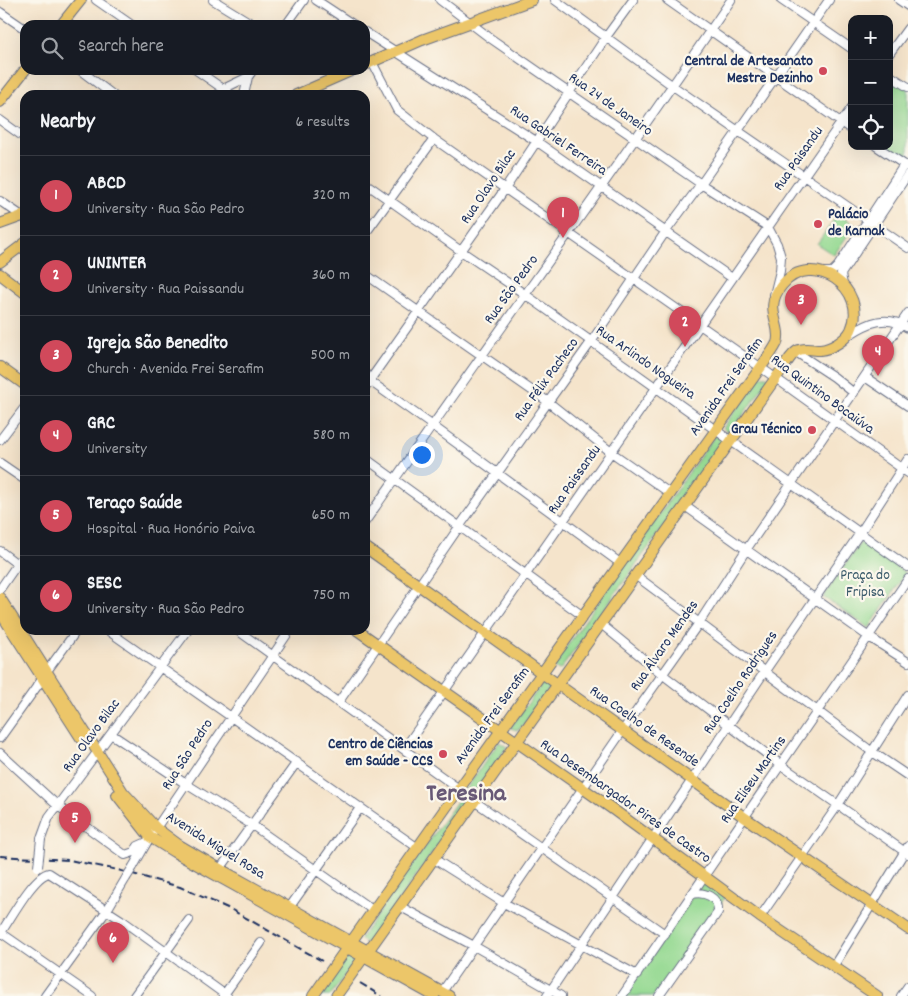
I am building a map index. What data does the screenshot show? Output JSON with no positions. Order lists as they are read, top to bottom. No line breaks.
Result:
{"streets":{"main road":["Avenida Frei Serafim","Rua Coelho de Resende","Rua Desembargador Pires de Castro","Avenida Miguel Rosa"],"street":["Rua 24 de Janeiro","Rua Gabriel Ferreira","Rua Paisandu","Rua Olavo Bilac","Rua São Pedro","Rua Arlindo Nogueira","Rua Félix Pacheco","Rua Quintino Bocaiúva","Rua Paissandu","Rua Álvaro Mendes","Rua Coelho Rodrigues","Rua Eliseu Martins"]},"crossings":[["Rua 24 de Janeiro","Rua Paisandu"],["Rua 24 de Janeiro","Rua Olavo Bilac"],["Rua 24 de Janeiro","Rua São Pedro"],["Rua 24 de Janeiro","Rua Félix Pacheco"],["Rua 24 de Janeiro","Rua Paissandu"],["Rua Gabriel Ferreira","Rua Olavo Bilac"],["Rua Gabriel Ferreira","Rua São Pedro"],["Rua Gabriel Ferreira","Rua Félix Pacheco"],["Rua Gabriel Ferreira","Rua Paissandu"],["Rua Paisandu","Rua Paissandu"],["Rua Olavo Bilac","Rua Arlindo Nogueira"],["Rua Olavo Bilac","Rua Quintino Bocaiúva"],["Rua Olavo Bilac","Avenida Miguel Rosa"],["Rua São Pedro","Rua Arlindo Nogueira"],["Rua São Pedro","Rua Quintino Bocaiúva"],["Rua São Pedro","Avenida Miguel Rosa"],["Rua Arlindo Nogueira","Rua Félix Pacheco"],["Rua Arlindo Nogueira","Avenida Frei Serafim"],["Rua Arlindo Nogueira","Rua Paissandu"],["Rua Arlindo Nogueira","Rua Álvaro Mendes"],["Rua Arlindo Nogueira","Rua Coelho Rodrigues"],["Rua Félix Pacheco","Rua Quintino Bocaiúva"],["Rua Félix Pacheco","Rua Coelho de Resende"],["Rua Félix Pacheco","Rua Desembargador Pires de Castro"],["Avenida Frei Serafim","Rua Quintino Bocaiúva"],["Avenida Frei Serafim","Rua Coelho de Resende"],["Avenida Frei Serafim","Rua Desembargador Pires de Castro"],["Avenida Frei Serafim","Avenida Miguel Rosa"],["Rua Quintino Bocaiúva","Rua Paissandu"],["Rua Quintino Bocaiúva","Rua Álvaro Mendes"],["Rua Quintino Bocaiúva","Rua Coelho Rodrigues"],["Rua Paissandu","Rua Coelho de Resende"],["Rua Paissandu","Rua Desembargador Pires de Castro"],["Rua Álvaro Mendes","Rua Coelho de Resende"],["Rua Álvaro Mendes","Rua Desembargador Pires de Castro"],["Rua Álvaro Mendes","Avenida Miguel Rosa"],["Rua Coelho Rodrigues","Rua Coelho de Resende"],["Rua Coelho Rodrigues","Rua Desembargador Pires de Castro"],["Rua Coelho de Resende","Rua Eliseu Martins"],["Rua Eliseu Martins","Rua Desembargador Pires de Castro"]],"districts":["Teresina"],"parks":["Praça do Fripisa"],"places":["Central de Artesanato Mestre Dezinho","Palácio de Karnak","Grau Técnico","Centro de Ciências em Saúde - CCS"],"page":{"map_buttons":["+","−"],"search":"Search here","heading":["Nearby","6 results"],"list":[{"mark":"1","name":"ABCD","note":"University · Rua São Pedro","value":"320 m"},{"mark":"2","name":"UNINTER","note":"University · Rua Paissandu","value":"360 m"},{"mark":"3","name":"Igreja São Benedito","note":"Church · Avenida Frei Serafim","value":"500 m"},{"mark":"4","name":"GRC","note":"University","value":"580 m"},{"mark":"5","name":"Teraço Saúde","note":"Hospital · Rua Honório Paiva","value":"650 m"},{"mark":"6","name":"SESC","note":"University · Rua São Pedro","value":"750 m"}],"pins":["1","3","2","4","5","6"]}}
